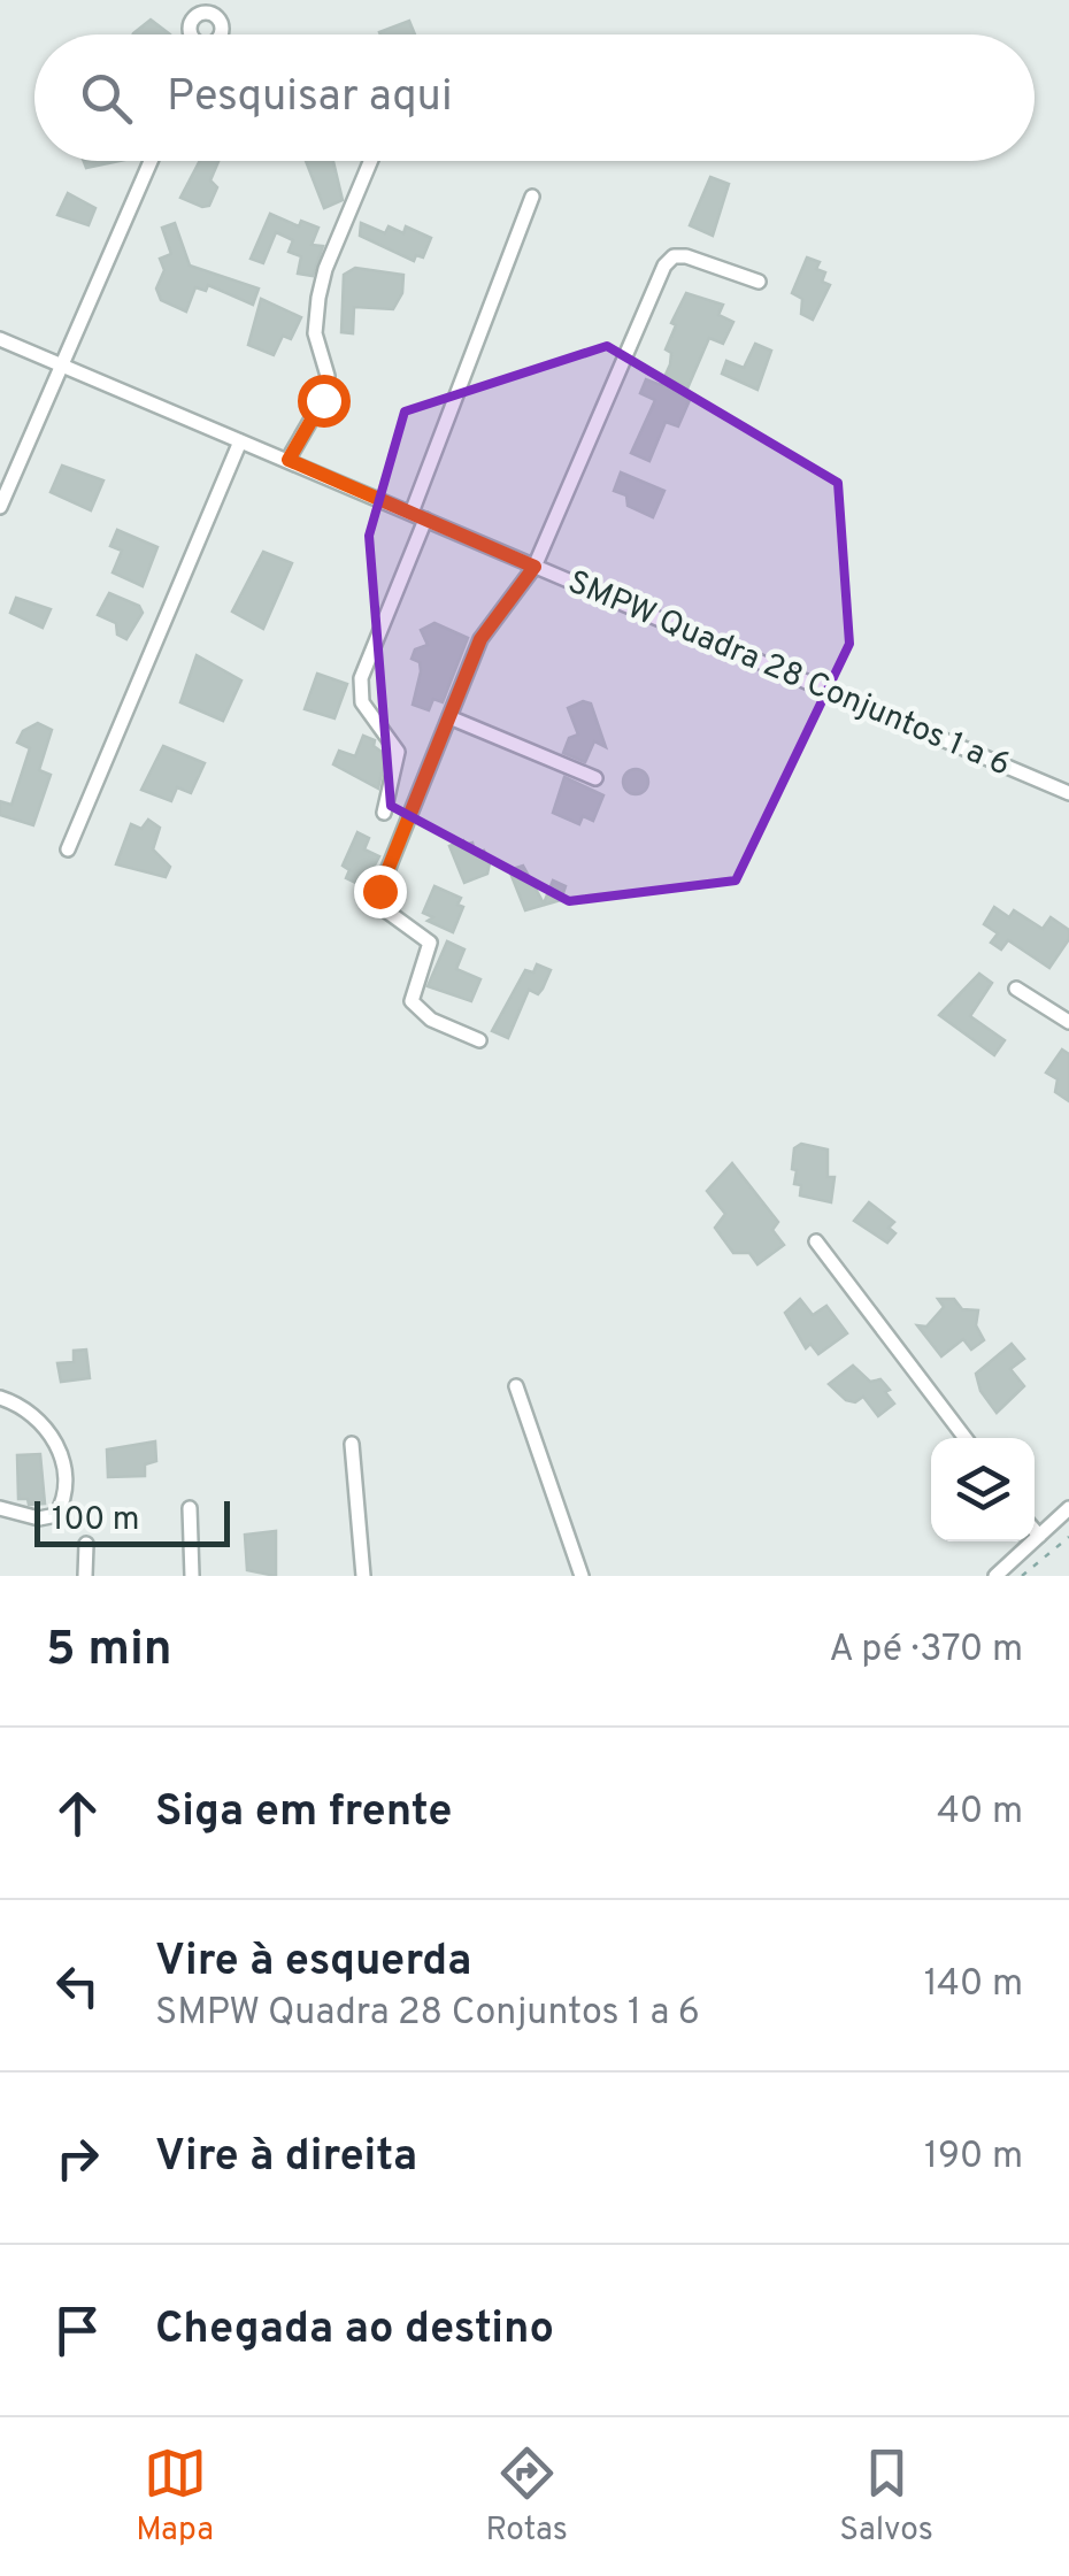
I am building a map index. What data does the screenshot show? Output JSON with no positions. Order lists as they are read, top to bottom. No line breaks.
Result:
{"streets":{"street":["SMPW Quadra 28 Conjuntos 1 a 6"]},"scale_bar":"100 m","page":{"search":"Pesquisar aqui","scale":"100 m","heading":["5 min","A pé · 370 m"],"list":[["Siga em frente","40 m"],["Vire à esquerda","SMPW Quadra 28 Conjuntos 1 a 6","140 m"],["Vire à direita","190 m"],"Chegada ao destino"],"nav":["Mapa","Rotas","Salvos"]}}
